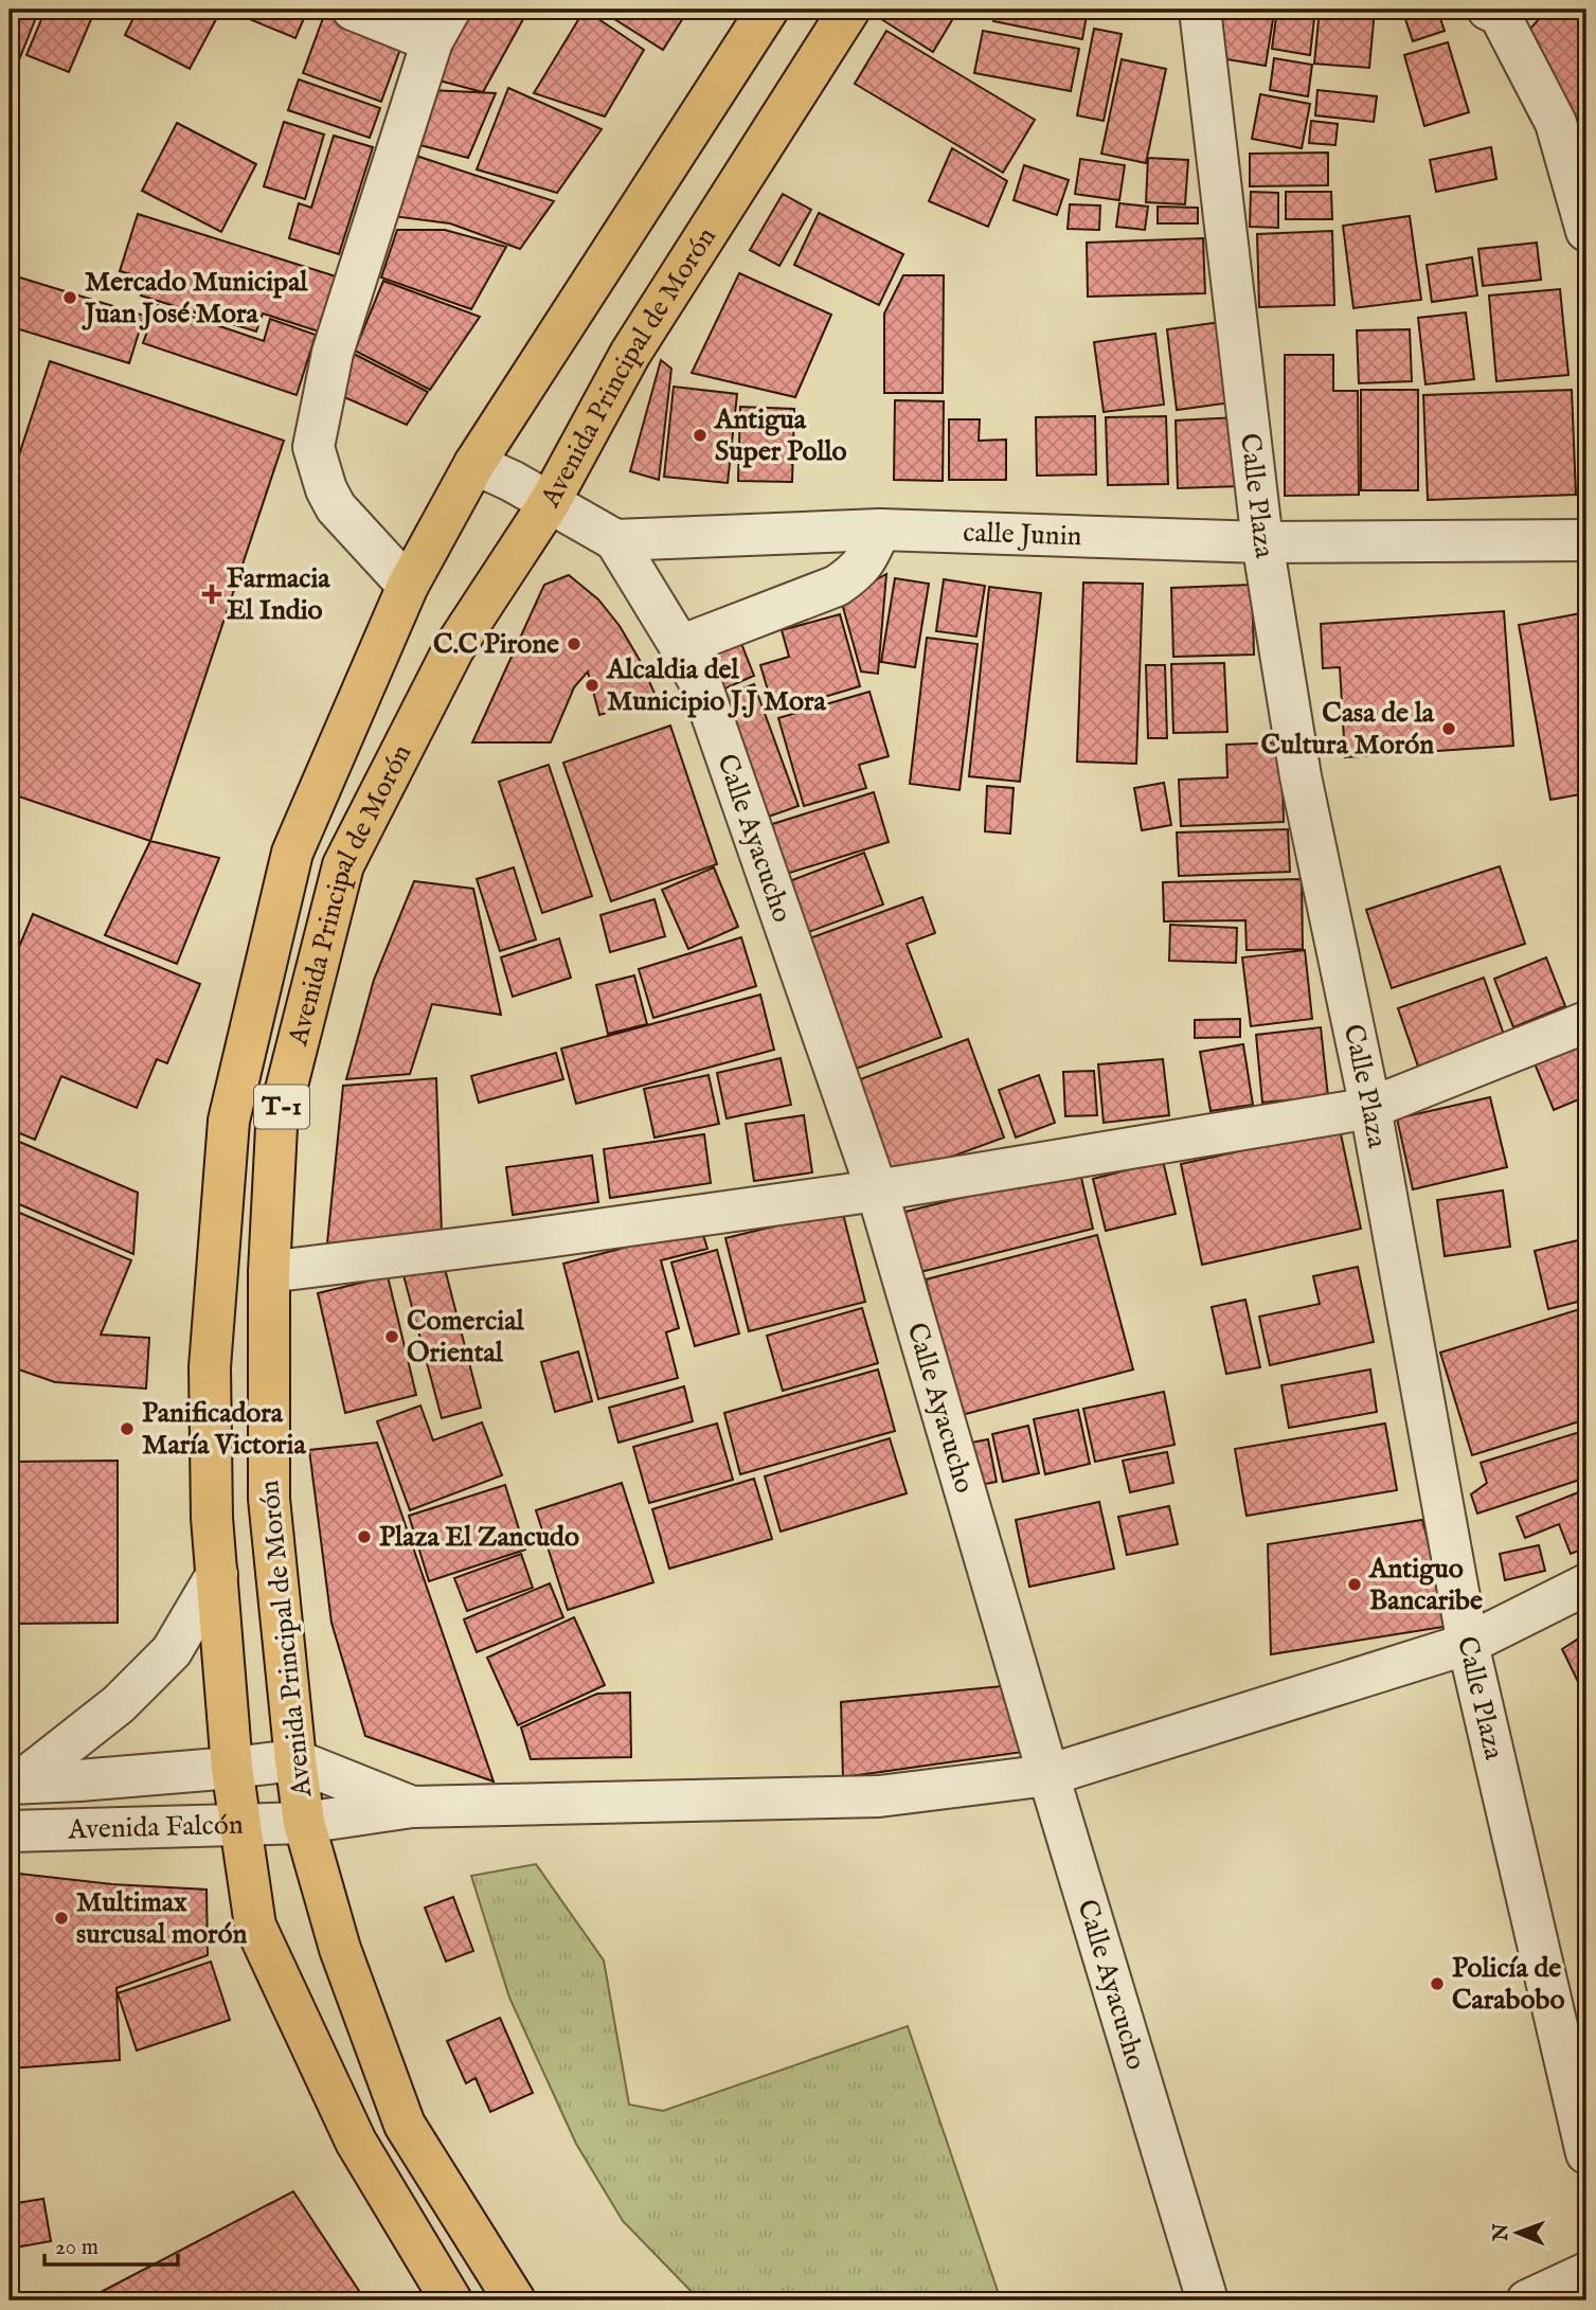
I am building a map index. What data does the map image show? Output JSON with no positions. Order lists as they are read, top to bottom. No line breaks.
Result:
{"streets":{"main road":["Avenida Principal de Morón","T-1"],"street":["Calle Plaza","calle Junin","Calle Ayacucho","Avenida Falcón"]},"crossings":[["Avenida Principal de Morón","Avenida Falcón"],["Calle Plaza","calle Junin"],["Calle Plaza","Avenida Falcón"],["calle Junin","Calle Ayacucho"],["Calle Ayacucho","Avenida Falcón"]],"places":{"other":["Mercado Municipal Juan José Mora","Antigua Super Pollo","C.C Pirone","Alcaldia del Municipio J.J Mora","Casa de la Cultura Morón","Comercial Oriental","Panificadora María Victoria","Plaza El Zancudo","Antiguo Bancaribe","Multimax surcusal morón","Policía de Carabobo"],"health":["Farmacia El Indio"]},"scale_bar":"20 m","north":"left"}
